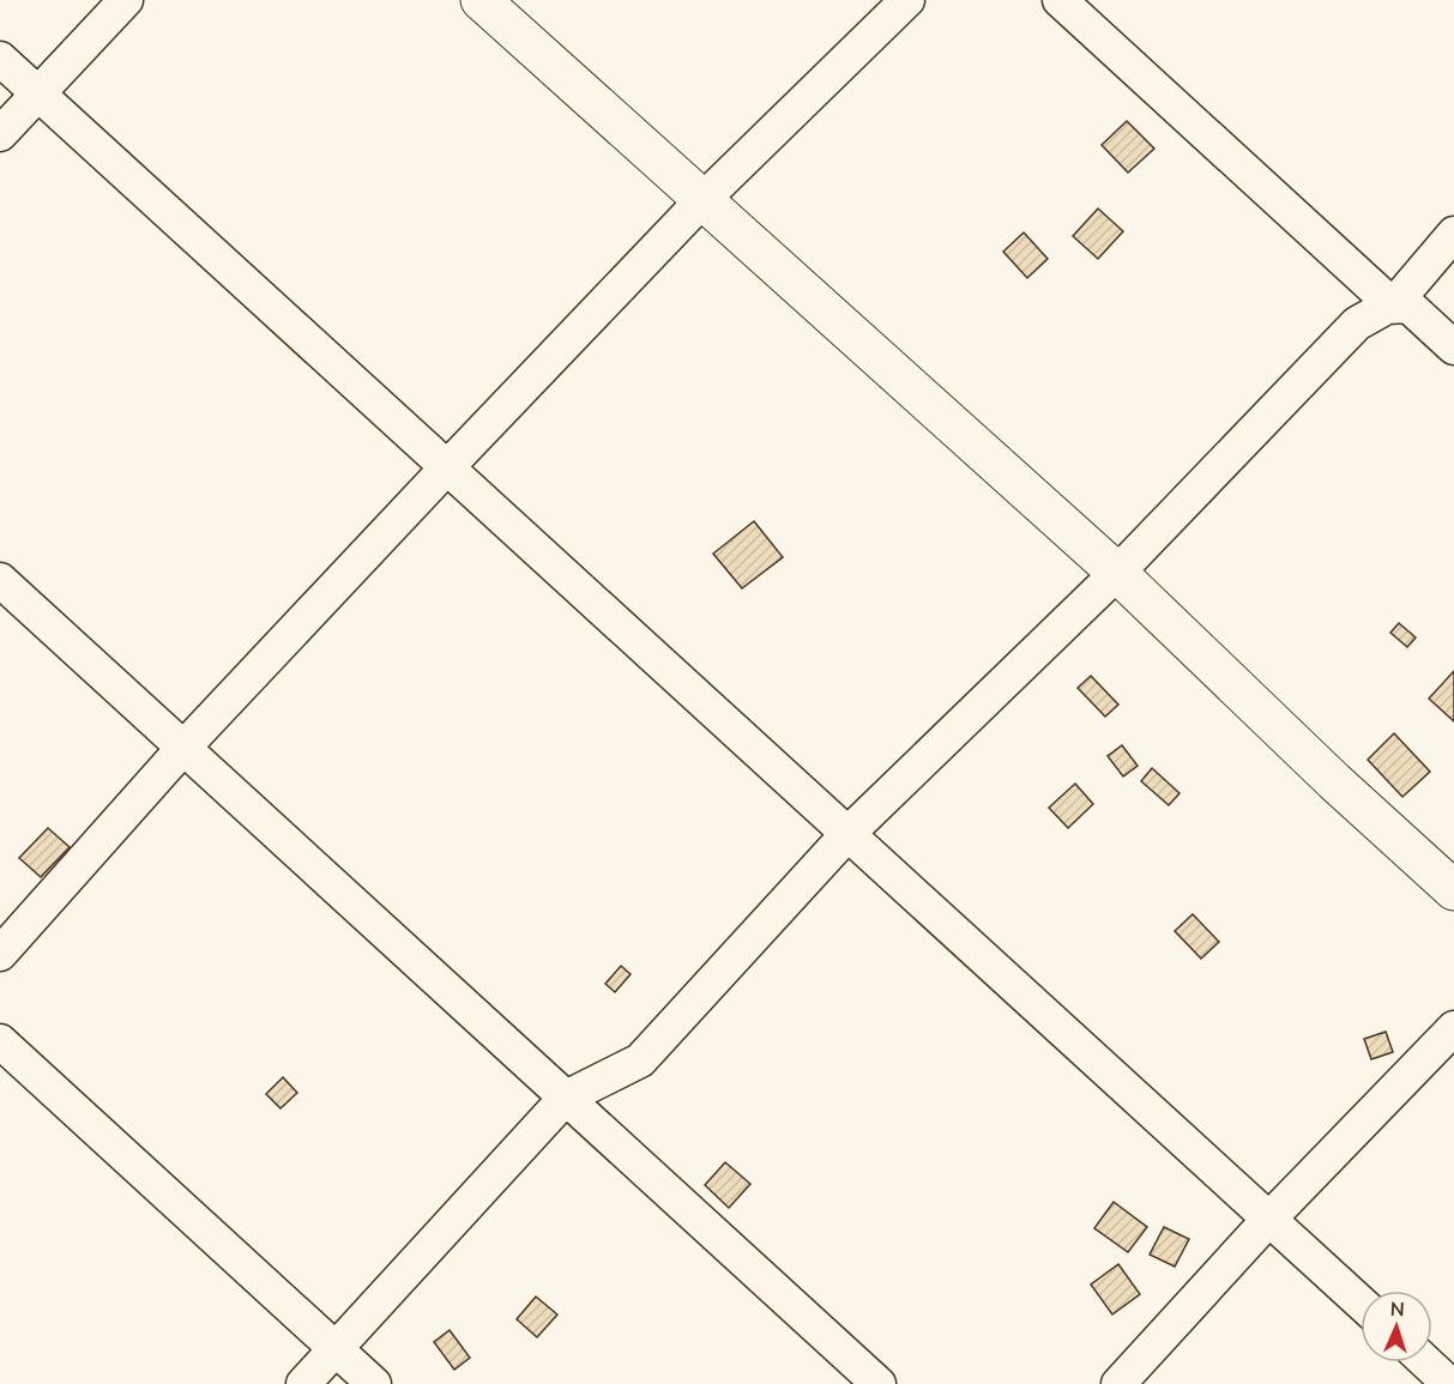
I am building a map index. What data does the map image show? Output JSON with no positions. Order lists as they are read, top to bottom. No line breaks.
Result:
{"north":"top"}
